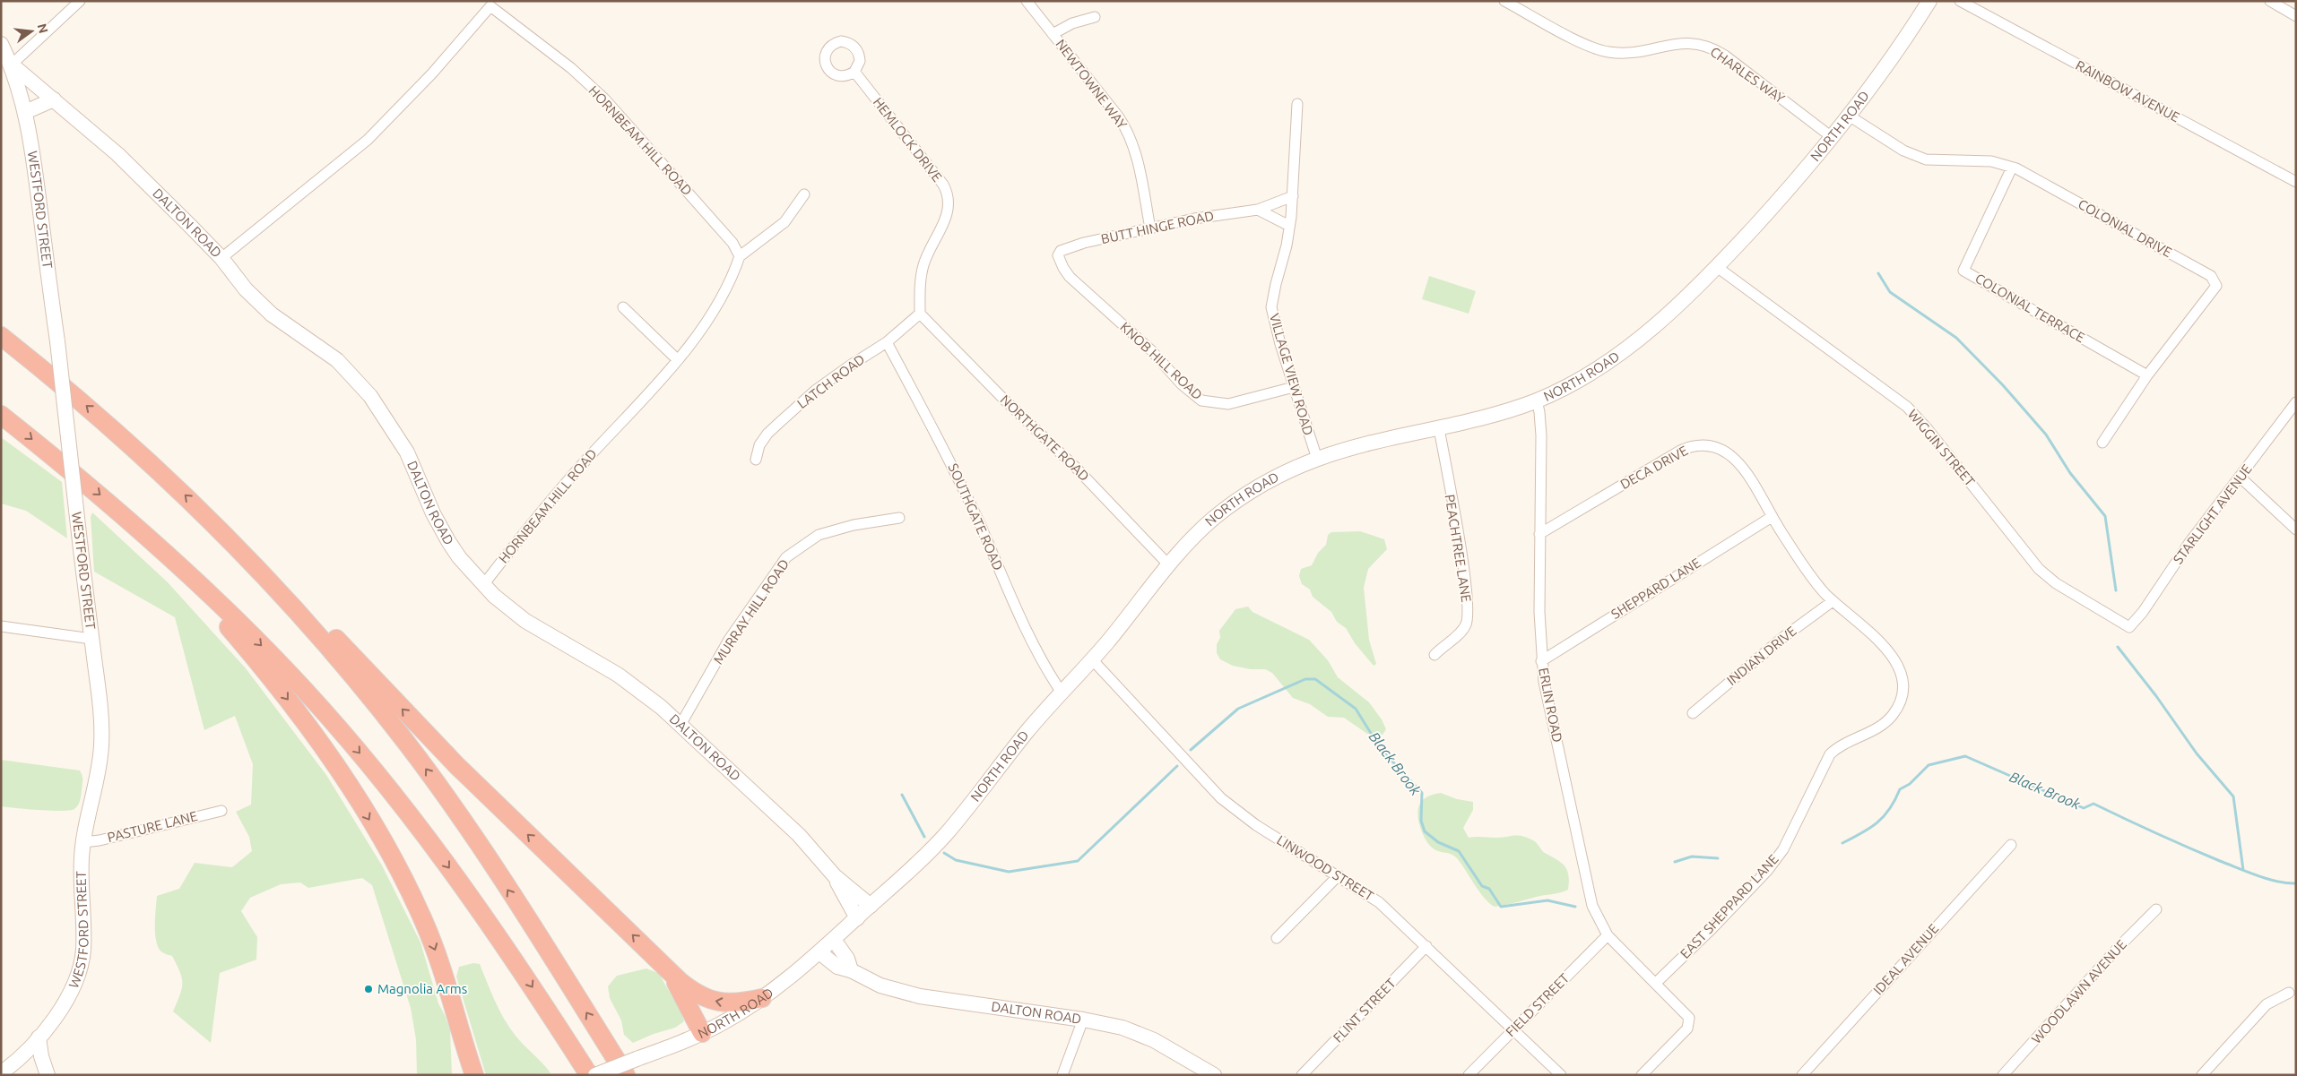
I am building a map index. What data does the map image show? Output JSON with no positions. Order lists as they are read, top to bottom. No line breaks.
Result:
{"streets":{"main road":["NORTH ROAD","WESTFORD STREET","DALTON ROAD"],"street":["CHARLES WAY","NEWTOWNE WAY","RAINBOW AVENUE","HEMLOCK DRIVE","HORNBEAM HILL ROAD","BUTT HINGE ROAD","COLONIAL DRIVE","COLONIAL TERRACE","KNOB HILL ROAD","VILLAGE VIEW ROAD","LATCH ROAD","NORTHGATE ROAD","WIGGIN STREET","DECA DRIVE","STARLIGHT AVENUE","SOUTHGATE ROAD","PEACHTREE LANE","SHEPPARD LANE","MURRAY HILL ROAD","INDIAN DRIVE","ERLIN ROAD","PASTURE LANE","LINWOOD STREET","EAST SHEPPARD LANE","IDEAL AVENUE","WOODLAWN AVENUE","FIELD STREET","FLINT STREET"]},"crossings":[["CHARLES WAY","NORTH ROAD"],["NEWTOWNE WAY","BUTT HINGE ROAD"],["NORTH ROAD","DALTON ROAD"],["NORTH ROAD","COLONIAL DRIVE"],["NORTH ROAD","VILLAGE VIEW ROAD"],["NORTH ROAD","NORTHGATE ROAD"],["NORTH ROAD","WIGGIN STREET"],["NORTH ROAD","SOUTHGATE ROAD"],["NORTH ROAD","PEACHTREE LANE"],["NORTH ROAD","ERLIN ROAD"],["NORTH ROAD","LINWOOD STREET"],["HEMLOCK DRIVE","LATCH ROAD"],["HEMLOCK DRIVE","NORTHGATE ROAD"],["HORNBEAM HILL ROAD","DALTON ROAD"],["WESTFORD STREET","DALTON ROAD"],["WESTFORD STREET","PASTURE LANE"],["DALTON ROAD","MURRAY HILL ROAD"],["BUTT HINGE ROAD","KNOB HILL ROAD"],["BUTT HINGE ROAD","VILLAGE VIEW ROAD"],["COLONIAL DRIVE","COLONIAL TERRACE"],["KNOB HILL ROAD","VILLAGE VIEW ROAD"],["LATCH ROAD","NORTHGATE ROAD"],["LATCH ROAD","SOUTHGATE ROAD"],["WIGGIN STREET","STARLIGHT AVENUE"],["DECA DRIVE","SHEPPARD LANE"],["DECA DRIVE","ERLIN ROAD"],["DECA DRIVE","EAST SHEPPARD LANE"],["SHEPPARD LANE","ERLIN ROAD"],["SHEPPARD LANE","EAST SHEPPARD LANE"],["INDIAN DRIVE","EAST SHEPPARD LANE"],["ERLIN ROAD","EAST SHEPPARD LANE"],["ERLIN ROAD","FIELD STREET"],["LINWOOD STREET","FIELD STREET"],["LINWOOD STREET","FLINT STREET"]],"water":["Black Brook"],"places":["Magnolia Arms"],"north":"right"}
